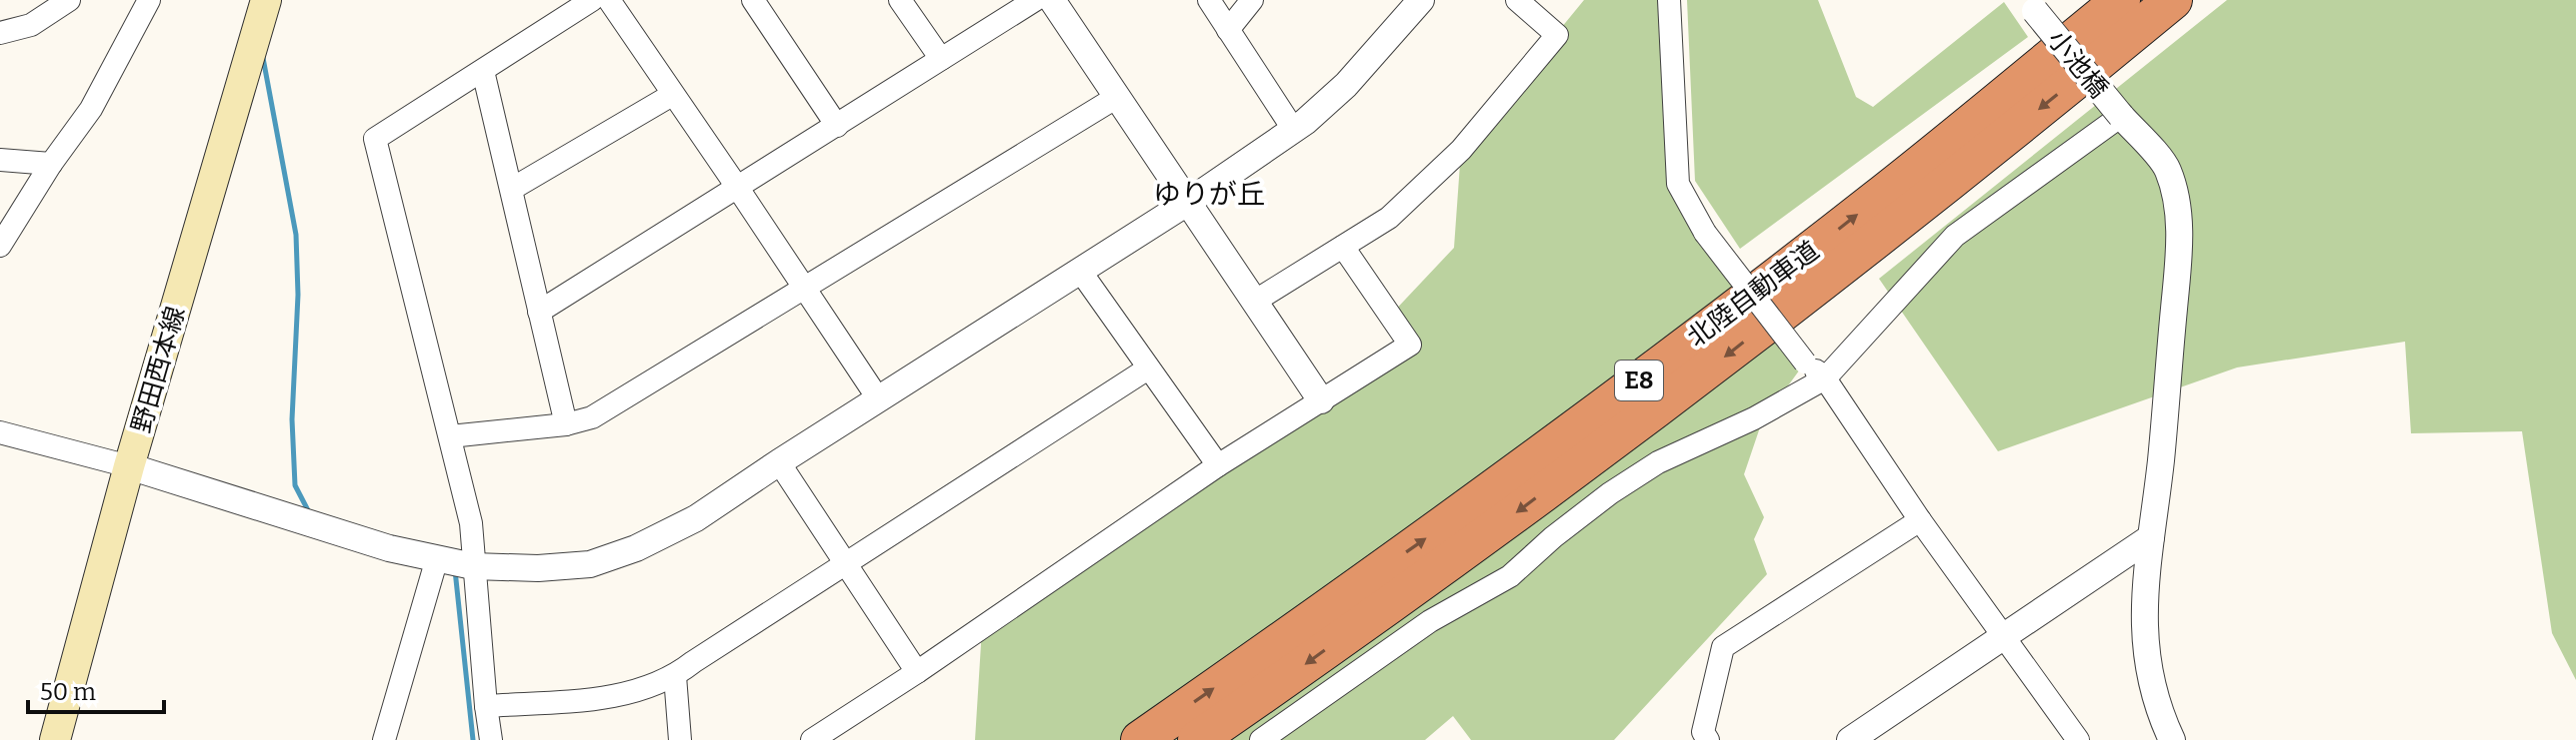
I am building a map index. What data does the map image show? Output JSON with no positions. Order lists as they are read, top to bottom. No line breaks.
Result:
{"streets":{"highway":["北陸自動車道","E8"],"main road":["野田西本線"],"street":["小池橋"]},"districts":["ゆりが丘"],"scale_bar":"50 m"}
